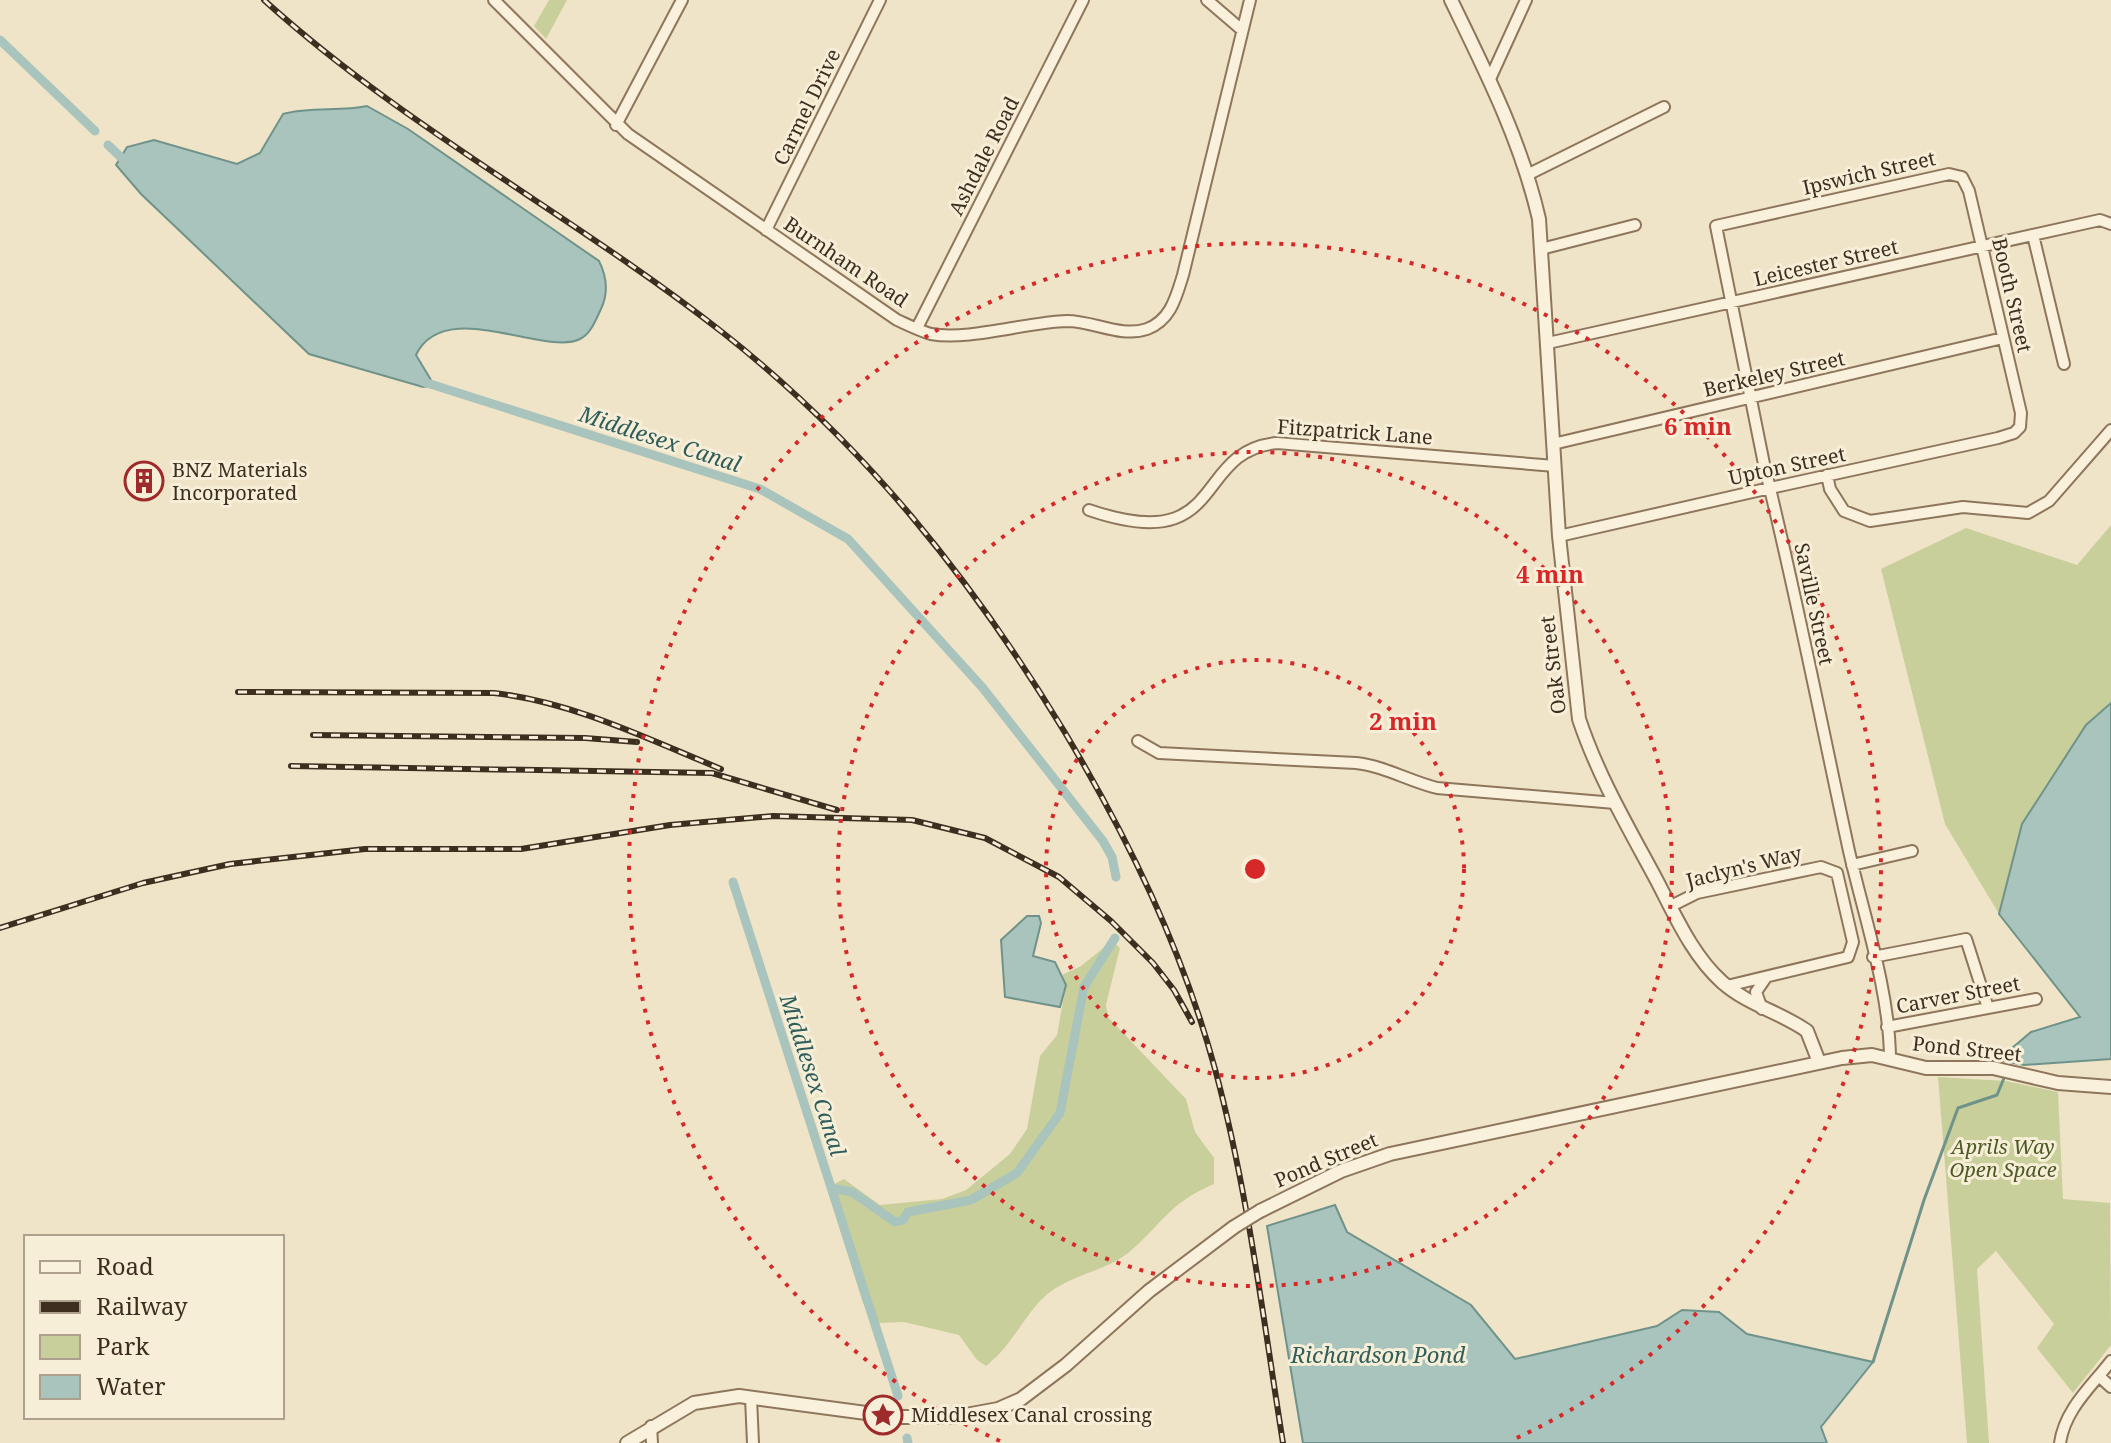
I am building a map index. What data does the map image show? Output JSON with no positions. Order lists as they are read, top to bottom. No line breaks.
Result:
{"streets":{"street":["Carmel Drive","Ashdale Road","Ipswich Street","Burnham Road","Leicester Street","Booth Street","Berkeley Street","Fitzpatrick Lane","Upton Street","Saville Street","Oak Street","Jaclyn's Way","Carver Street","Pond Street"]},"crossings":[["Carmel Drive","Burnham Road"],["Ashdale Road","Burnham Road"],["Ipswich Street","Booth Street"],["Ipswich Street","Saville Street"],["Leicester Street","Booth Street"],["Leicester Street","Saville Street"],["Leicester Street","Oak Street"],["Booth Street","Berkeley Street"],["Booth Street","Upton Street"],["Berkeley Street","Saville Street"],["Berkeley Street","Oak Street"],["Fitzpatrick Lane","Oak Street"],["Upton Street","Saville Street"],["Upton Street","Oak Street"],["Saville Street","Carver Street"],["Saville Street","Pond Street"],["Oak Street","Jaclyn's Way"],["Oak Street","Pond Street"]],"water":["Middlesex Canal","Richardson Pond"],"parks":["Aprils Way Open Space"],"places":{"building":["BNZ Materials Incorporated"],"place":["Middlesex Canal crossing"]},"legend":["Road","Railway","Park","Water"],"rings":["6 min","4 min","2 min"]}
